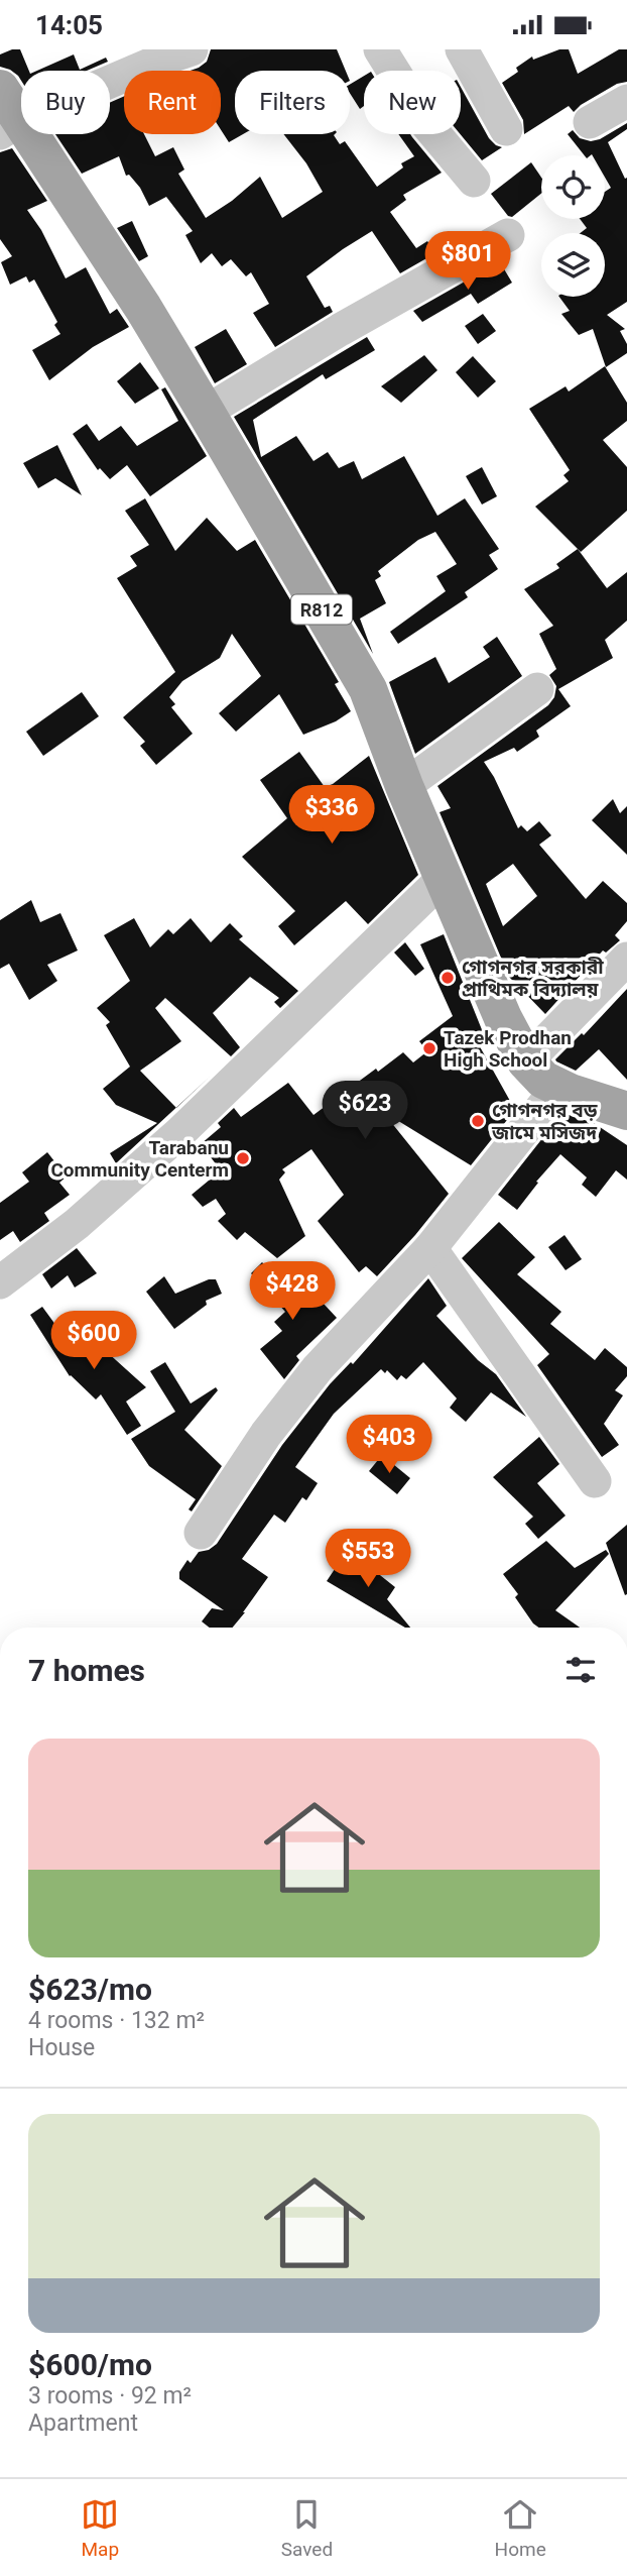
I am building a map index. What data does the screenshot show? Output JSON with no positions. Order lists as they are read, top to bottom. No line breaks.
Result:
{"streets":{"main road":["R812"]},"places":["গোগনগর সরকারী প্রাথিমক বিদ্যালয়","Tazek Prodhan High School","গোগনগর বড় জামে মসিজদ","Tarabanu Community Centerm"],"page":{"status":"14:05","chip":["Buy","Rent","Filters","New"],"price":["$801","$336","$623","$428","$600","$403","$553"],"heading":"7 homes","list":[{"name":"$623/mo","note":"4 rooms · 132 m² · House"},{"name":"$600/mo","note":"3 rooms · 92 m² · Apartment"}],"tabs":["Map","Saved","Home"]}}
